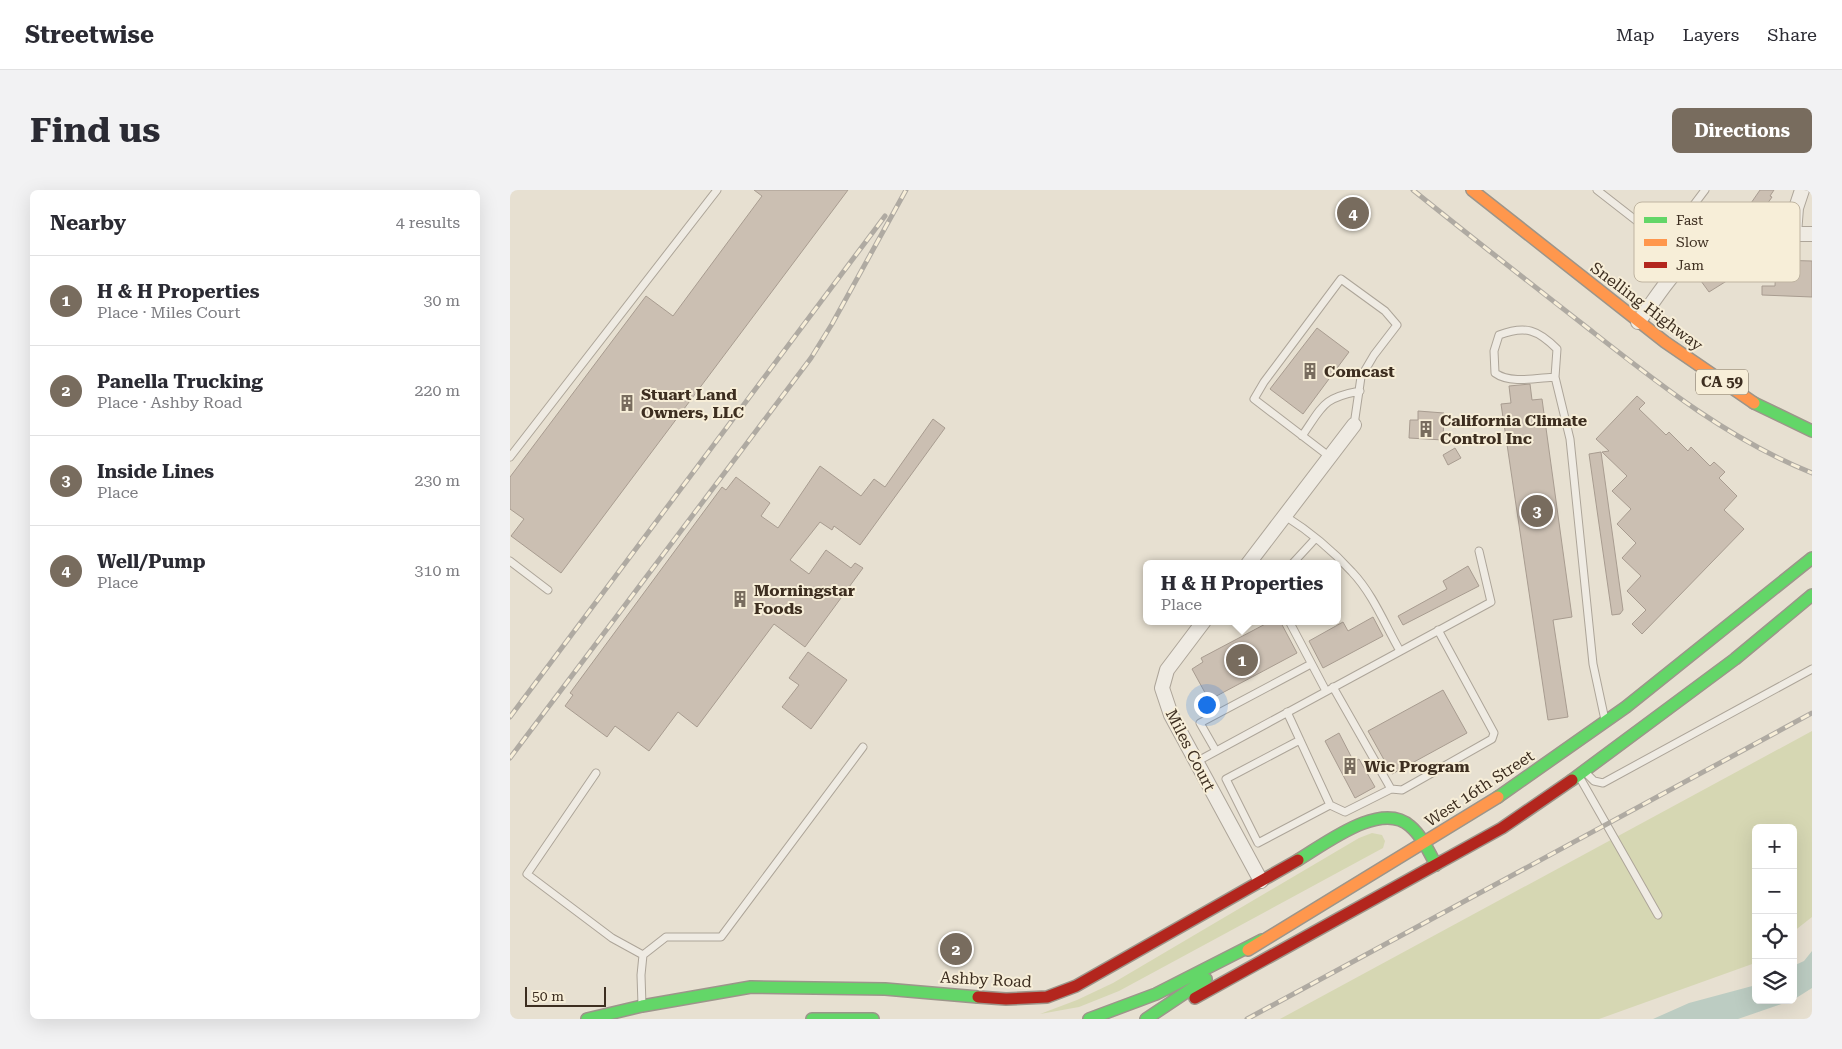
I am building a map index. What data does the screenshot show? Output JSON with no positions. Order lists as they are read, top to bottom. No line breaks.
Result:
{"streets":{"main road":["Snelling Highway","CA 59","West 16th Street","Ashby Road"],"street":["Miles Court"]},"crossings":[["Miles Court","Ashby Road"],["West 16th Street","Ashby Road"]],"places":{"building":["Comcast","Stuart Land Owners, LLC","California Climate Control Inc","Morningstar Foods","Wic Program"]},"legend":["Fast","Slow","Jam"],"scale_bar":"50 m","page":{"header":"Streetwise","nav":["Map","Layers","Share"],"buttons":"Directions","title":"Find us","heading":["Nearby","4 results"],"pins":["4","3","1","2"],"list":[{"mark":"1","name":"H & H Properties","note":"Place · Miles Court","value":"30 m"},{"mark":"2","name":"Panella Trucking","note":"Place · Ashby Road","value":"220 m"},{"mark":"3","name":"Inside Lines","note":"Place","value":"230 m"},{"mark":"4","name":"Well/Pump","note":"Place","value":"310 m"}],"popup":["H & H Properties","Place"],"map_buttons":["+","−"],"scale":"50 m"}}
